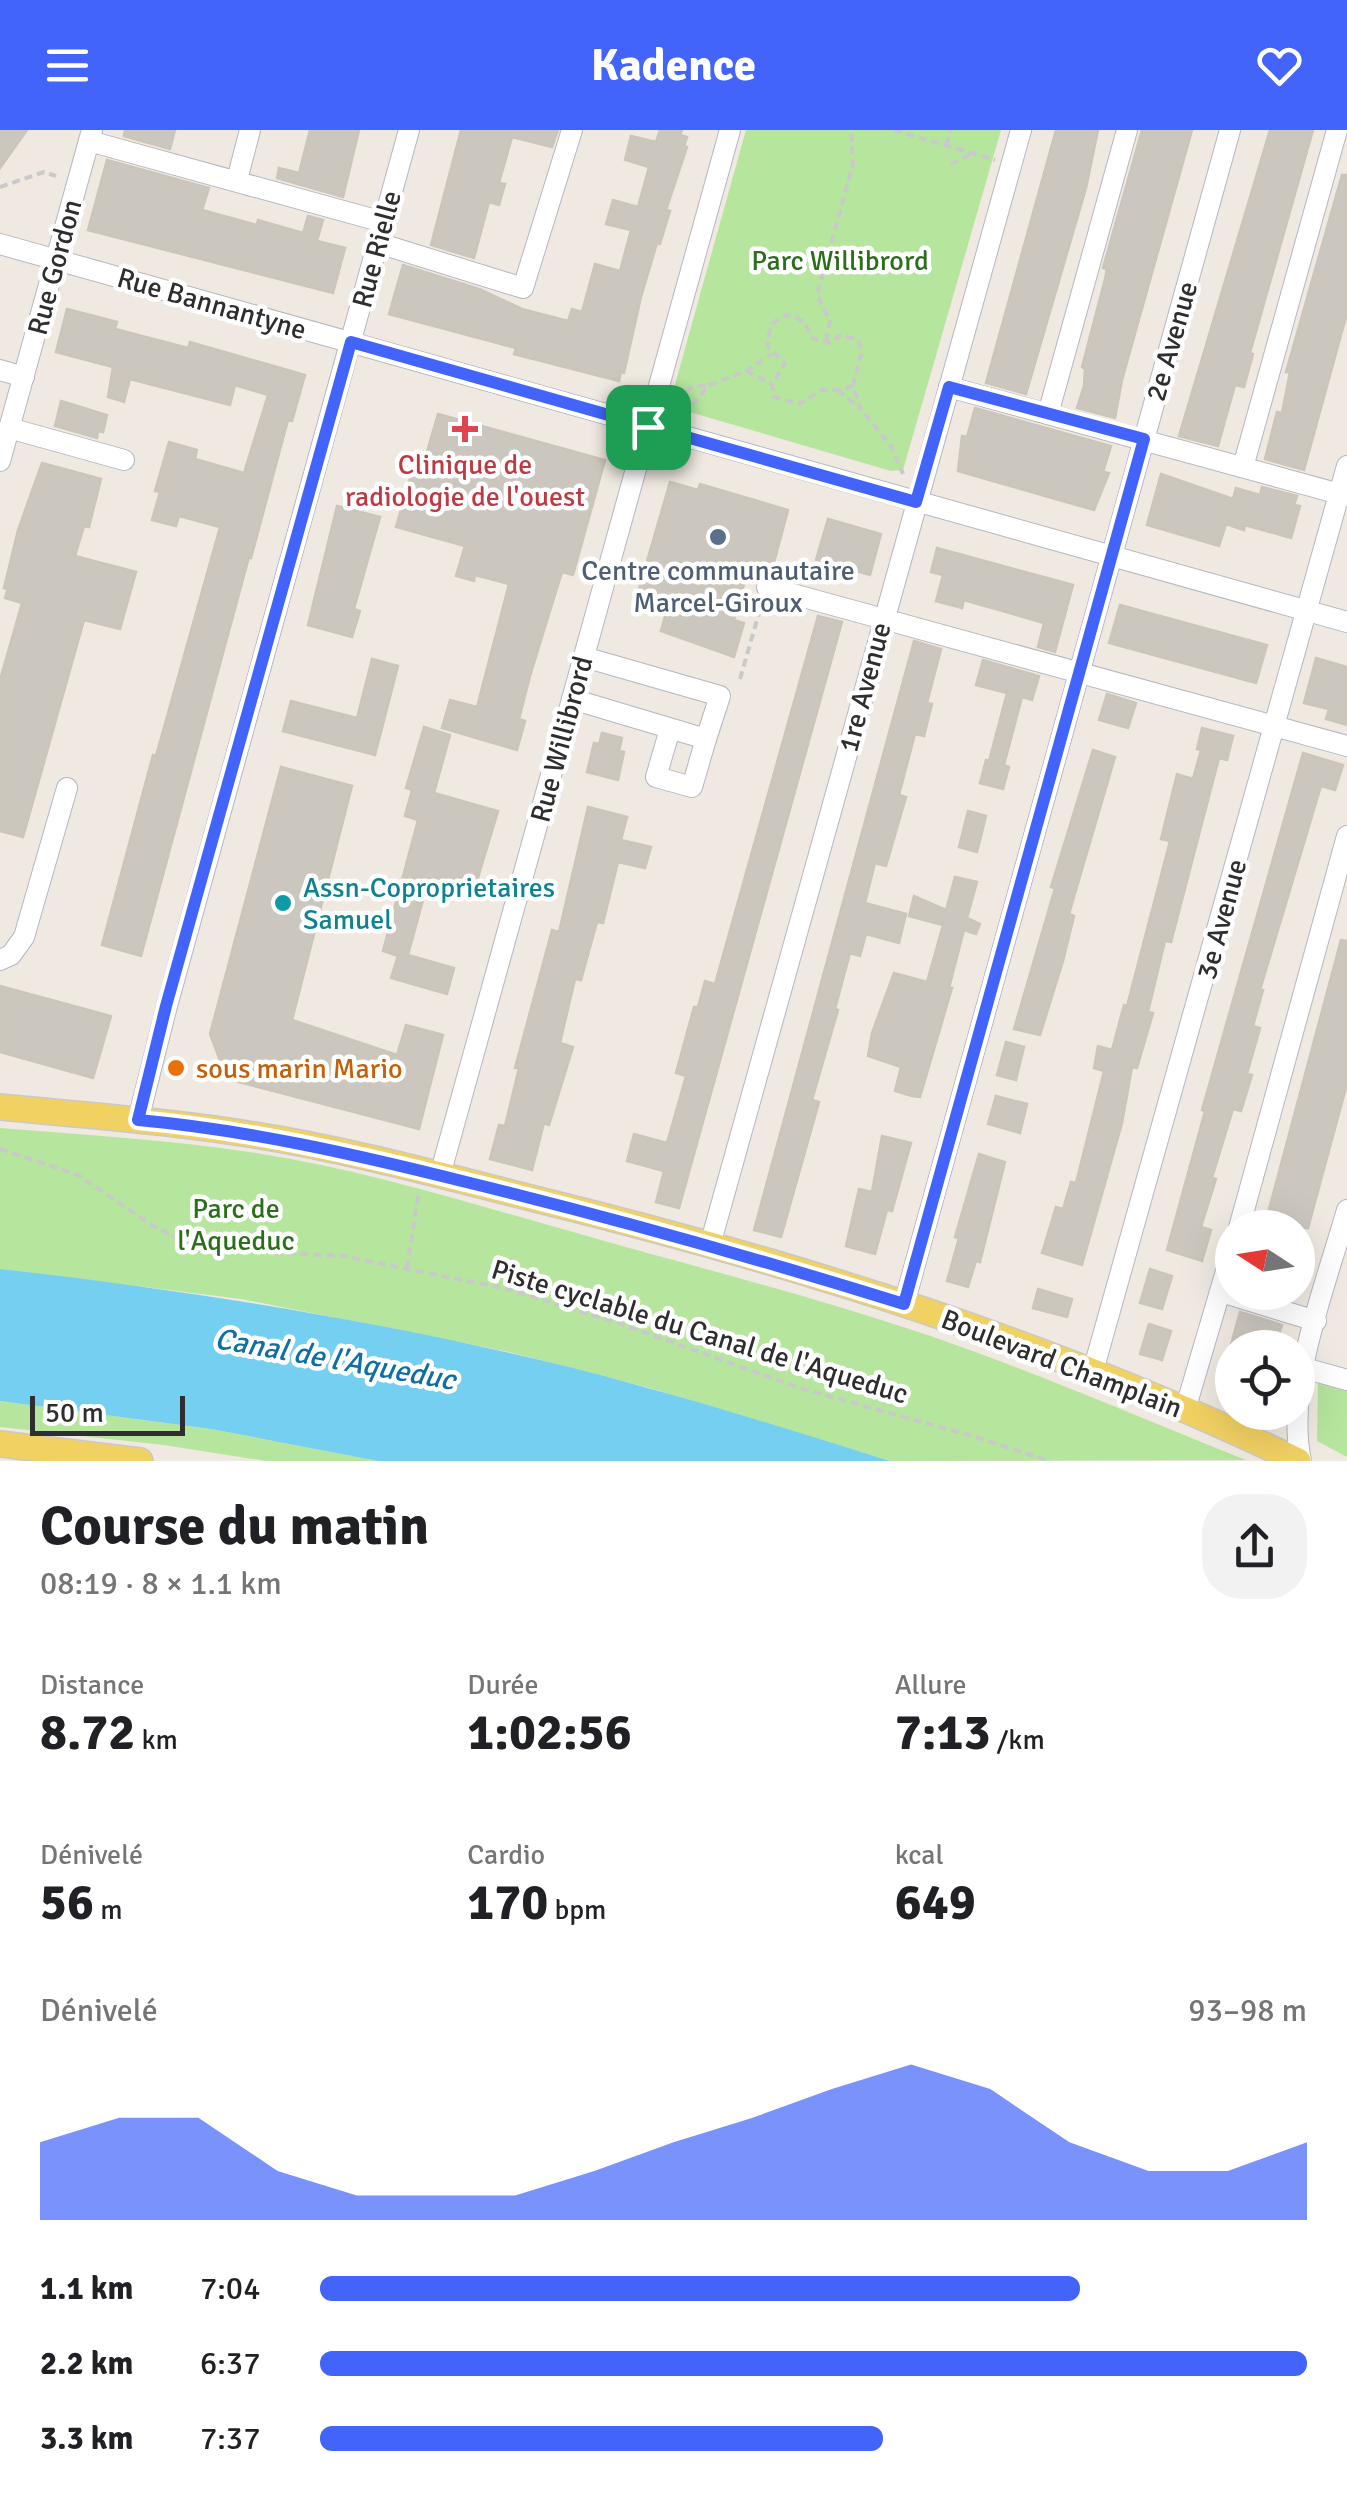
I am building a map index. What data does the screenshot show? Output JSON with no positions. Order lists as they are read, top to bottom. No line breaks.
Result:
{"streets":{"main road":["Boulevard Champlain"],"street":["Rue Rielle","Rue Gordon","Rue Bannantyne","2e Avenue","1re Avenue","Rue Willibrord","3e Avenue"],"path":["Piste cyclable du Canal de l'Aqueduc"]},"crossings":[["Rue Rielle","Rue Bannantyne"],["Rue Rielle","Boulevard Champlain"],["Rue Gordon","Rue Bannantyne"],["Rue Bannantyne","2e Avenue"],["Rue Bannantyne","1re Avenue"],["Rue Bannantyne","Rue Willibrord"],["Rue Bannantyne","3e Avenue"],["2e Avenue","Boulevard Champlain"],["1re Avenue","Boulevard Champlain"],["Rue Willibrord","Boulevard Champlain"],["3e Avenue","Boulevard Champlain"]],"water":["Canal de l'Aqueduc"],"parks":["Parc Willibrord","Parc de l'Aqueduc"],"places":{"health":["Clinique de radiologie de l'ouest"],"other":["Centre communautaire Marcel-Giroux","Assn-Coproprietaires Samuel","sous marin Mario"]},"scale_bar":"50 m","north":"left","page":{"header":"Kadence","scale":"50 m","heading":["Course du matin","08:19 · 8 × 1.1 km"],"stats":[["Distance","8.72 km"],["Durée","1:02:56"],["Allure","7:13 /km"],["Dénivelé","56 m"],["Cardio","170 bpm"],["kcal","649"]],"chart":["Dénivelé","93–98 m"],"list":[{"name":"1.1 km","note":"7:04"},{"name":"2.2 km","note":"6:37"},{"name":"3.3 km","note":"7:37"}]}}
